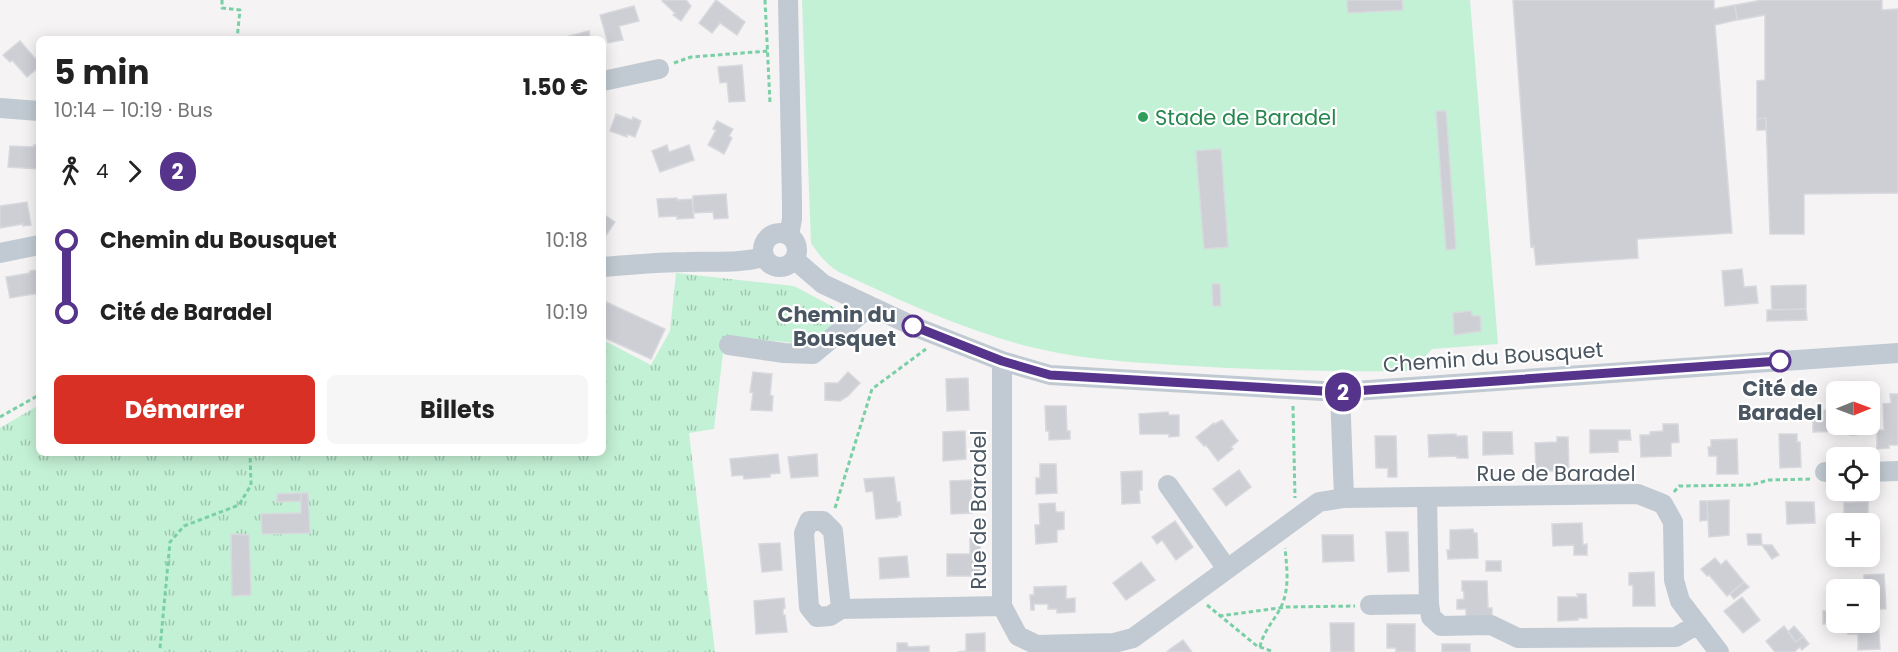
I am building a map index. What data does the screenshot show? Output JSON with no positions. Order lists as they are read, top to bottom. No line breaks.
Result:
{"streets":{"street":["Chemin du Bousquet","Rue de Baradel"]},"crossings":[["Chemin du Bousquet","Rue de Baradel"]],"places":["Stade de Baradel","Chemin du Bousquet","Cité de Baradel"],"lines":["bus line 2"],"north":"right","page":{"on_map":"2","heading":["5 min","10:14 – 10:19 · Bus","1.50 €"],"legs":["4","2"],"list":[{"name":"Chemin du Bousquet","value":"10:18"},{"name":"Cité de Baradel","value":"10:19"}],"buttons":["Démarrer","Billets"],"map_buttons":["+","−"]}}
